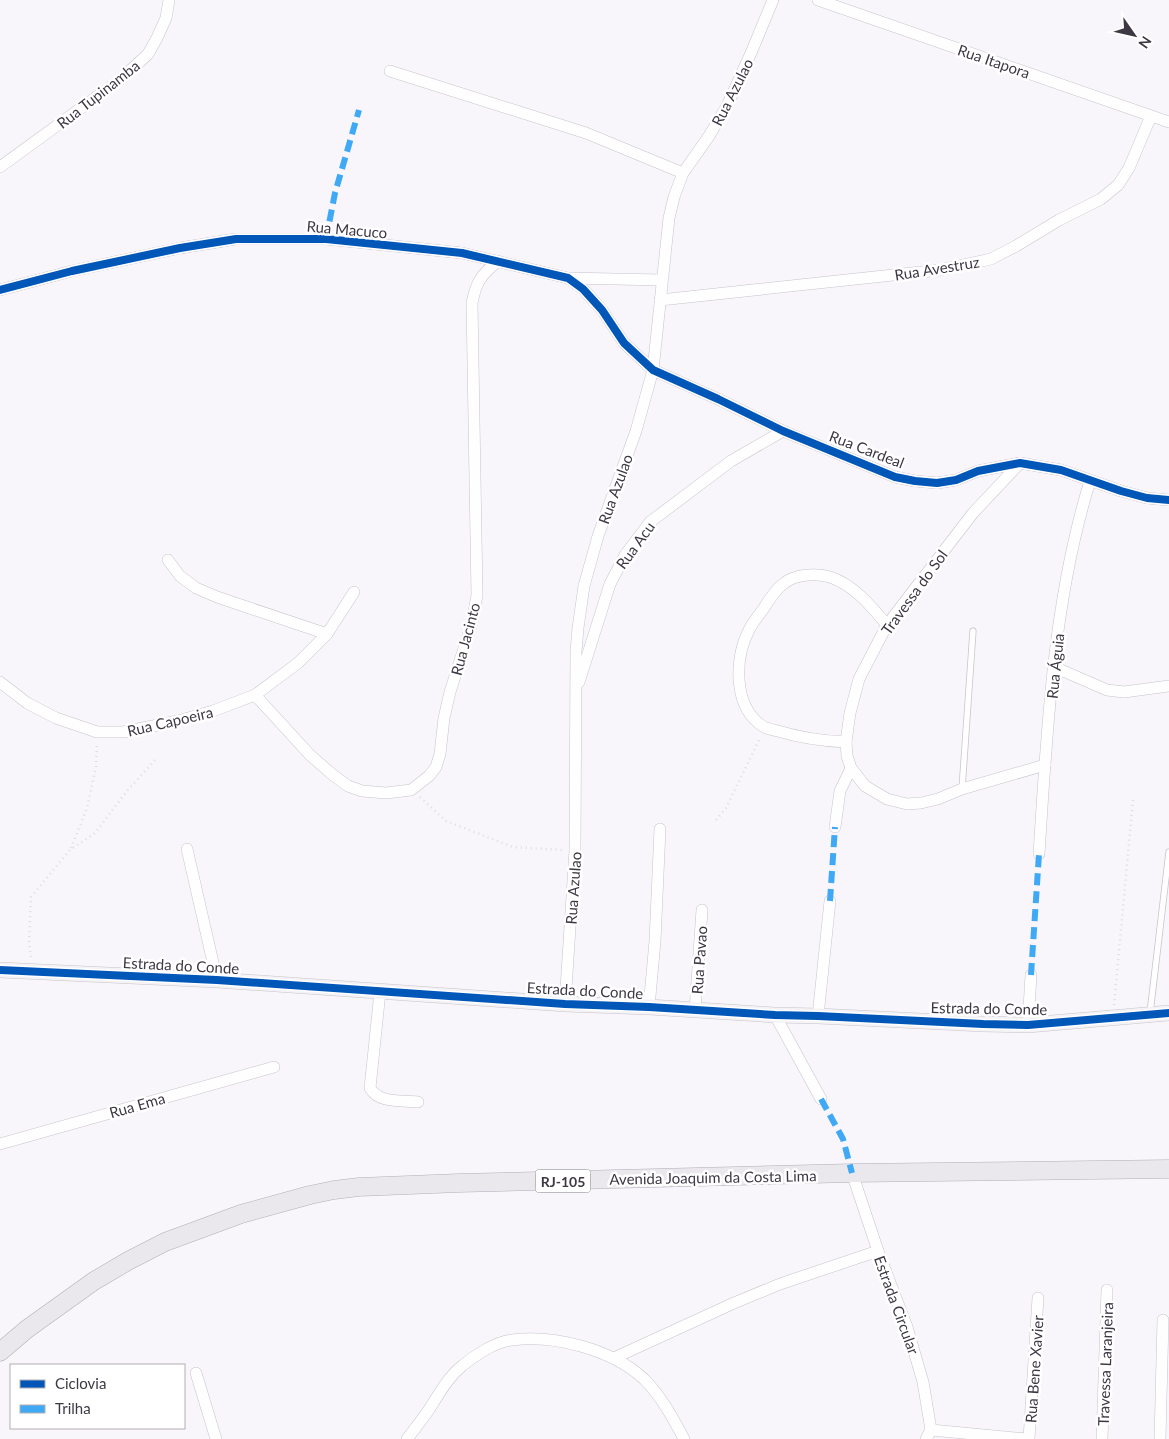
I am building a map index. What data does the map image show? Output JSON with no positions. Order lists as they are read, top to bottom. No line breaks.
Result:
{"streets":{"main road":["Avenida Joaquim da Costa Lima","RJ-105"],"street":["Rua Itapora","Rua Azulao","Rua Tupinamba","Rua Macuco","Rua Avestruz","Rua Cardeal","Rua Acu","Travessa do Sol","Rua Jacinto","Rua Águia","Rua Capoeira","Rua Pavao","Estrada do Conde","Rua Ema","Estrada Circular","Travessa Laranjeira","Rua Bene Xavier"]},"crossings":[["Rua Itapora","Rua Avestruz"],["Rua Azulao","Rua Macuco"],["Rua Azulao","Rua Avestruz"],["Rua Azulao","Rua Cardeal"],["Rua Azulao","Rua Acu"],["Rua Azulao","Estrada do Conde"],["Rua Macuco","Rua Cardeal"],["Rua Macuco","Rua Jacinto"],["Rua Cardeal","Rua Acu"],["Rua Cardeal","Travessa do Sol"],["Rua Cardeal","Rua Águia"],["Travessa do Sol","Rua Águia"],["Rua Pavao","Estrada do Conde"],["Avenida Joaquim da Costa Lima","Estrada Circular"]],"legend":["Ciclovia","Trilha"],"north":"bottom right"}
